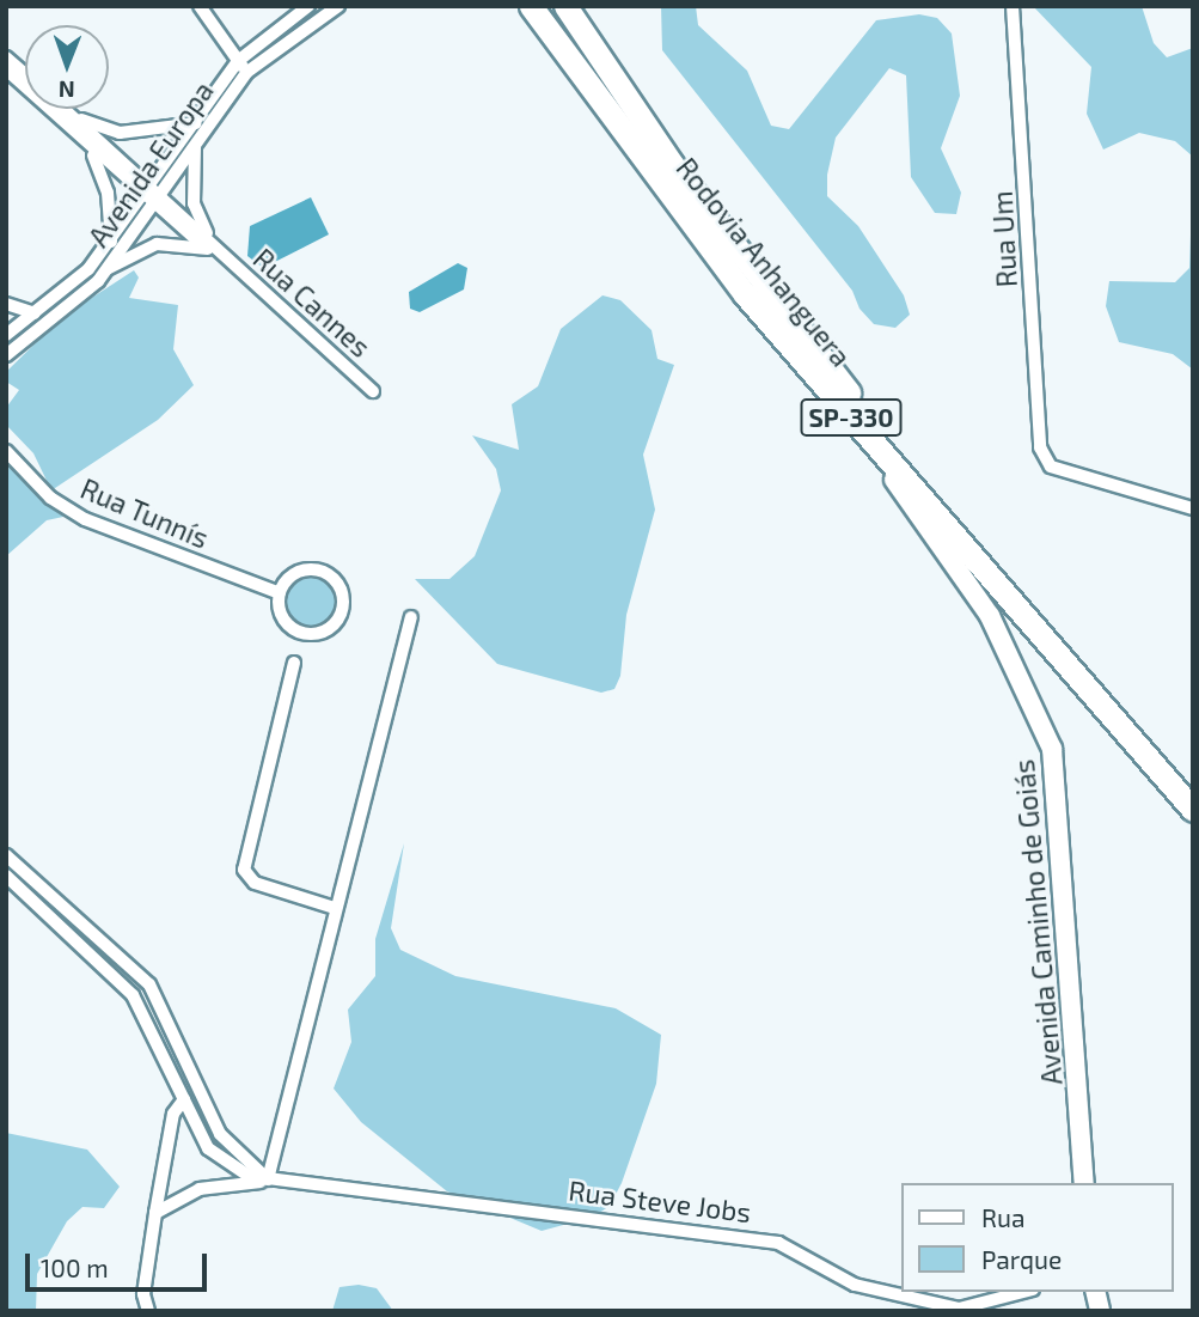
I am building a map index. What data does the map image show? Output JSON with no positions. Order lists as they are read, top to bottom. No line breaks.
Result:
{"streets":{"highway":["Rodovia Anhanguera","SP-330"],"main road":["Avenida Caminho de Goiás"],"street":["Avenida Europa","Rua Um","Rua Cannes","Rua Tunnís","Rua Steve Jobs"]},"crossings":[["Avenida Europa","Rua Cannes"],["Rodovia Anhanguera","Avenida Caminho de Goiás"]],"legend":["Rua","Parque"],"scale_bar":"100 m","north":"bottom"}
